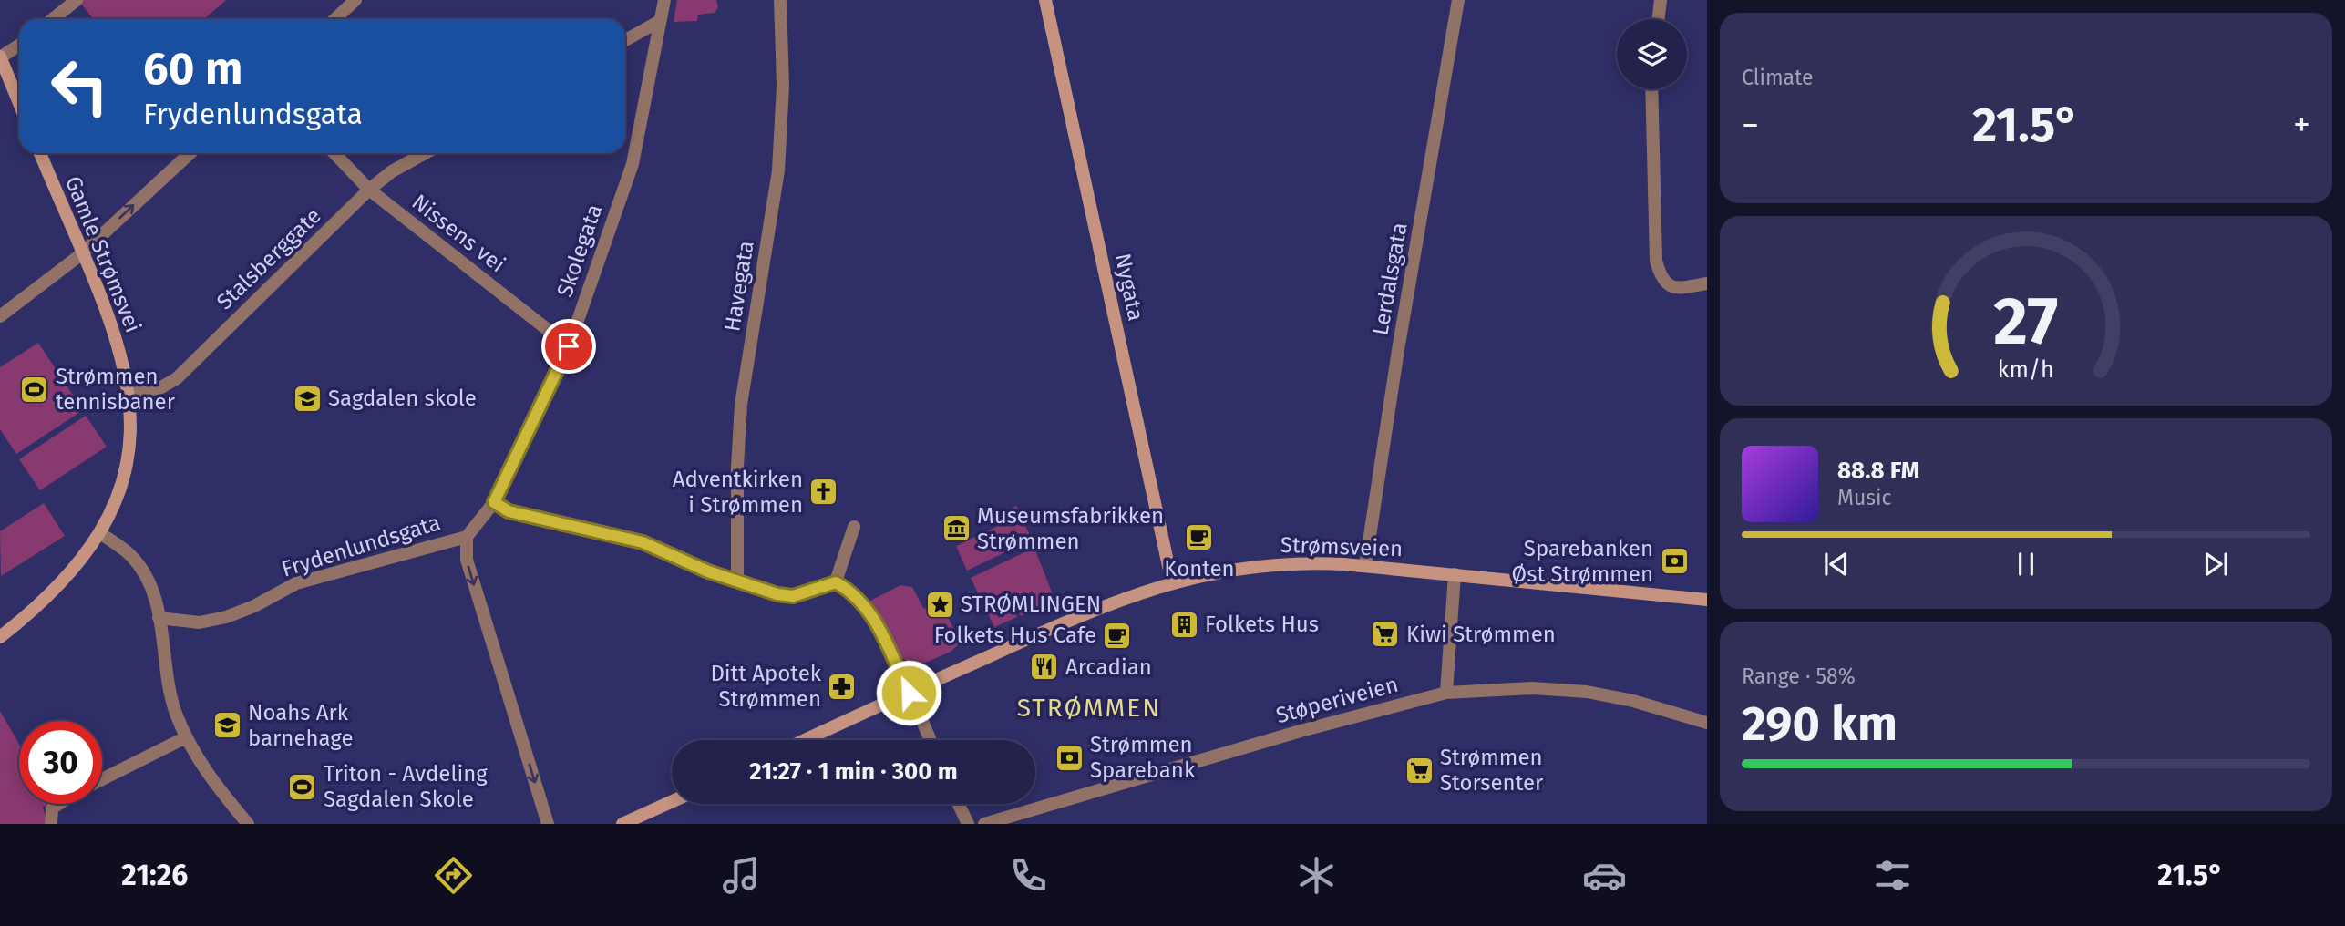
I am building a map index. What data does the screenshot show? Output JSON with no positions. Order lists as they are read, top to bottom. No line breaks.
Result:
{"streets":{"main road":["Gamle Strømsvei","Nygata","Strømsveien"],"street":["Nissens vei","Skolegata","Stalsberggate","Lerdalsgata","Havegata","Frydenlundsgata","Støperiveien"]},"crossings":[["Nissens vei","Skolegata"],["Nissens vei","Stalsberggate"],["Skolegata","Frydenlundsgata"],["Gamle Strømsvei","Stalsberggate"],["Lerdalsgata","Strømsveien"],["Nygata","Strømsveien"]],"districts":["STRØMMEN"],"places":{"sports":["Strømmen tennisbaner","Triton - Avdeling Sagdalen Skole"],"school or university":["Sagdalen skole","Noahs Ark barnehage"],"church":["Adventkirken i Strømmen"],"museum":["Museumsfabrikken Strømmen"],"cafe":["Konten","Folkets Hus Cafe"],"bank":["Sparebanken Øst Strømmen","Strømmen Sparebank"],"place":["STRØMLINGEN"],"building":["Folkets Hus"],"supermarket":["Kiwi Strømmen","Strømmen Storsenter"],"restaurant":["Arcadian"],"pharmacy":["Ditt Apotek Strømmen"]},"page":{"tile":["Climate",["Range · 58%","290 km"]],"turn":["60 m","Frydenlundsgata"],"heat":["−","21.5°","+"],"song":["88.8 FM","Music"],"limit":"30","trip":"21:27 · 1 min · 300 m","tabs":["21:26","21.5°"],"gauge":["27","km/h"]}}
